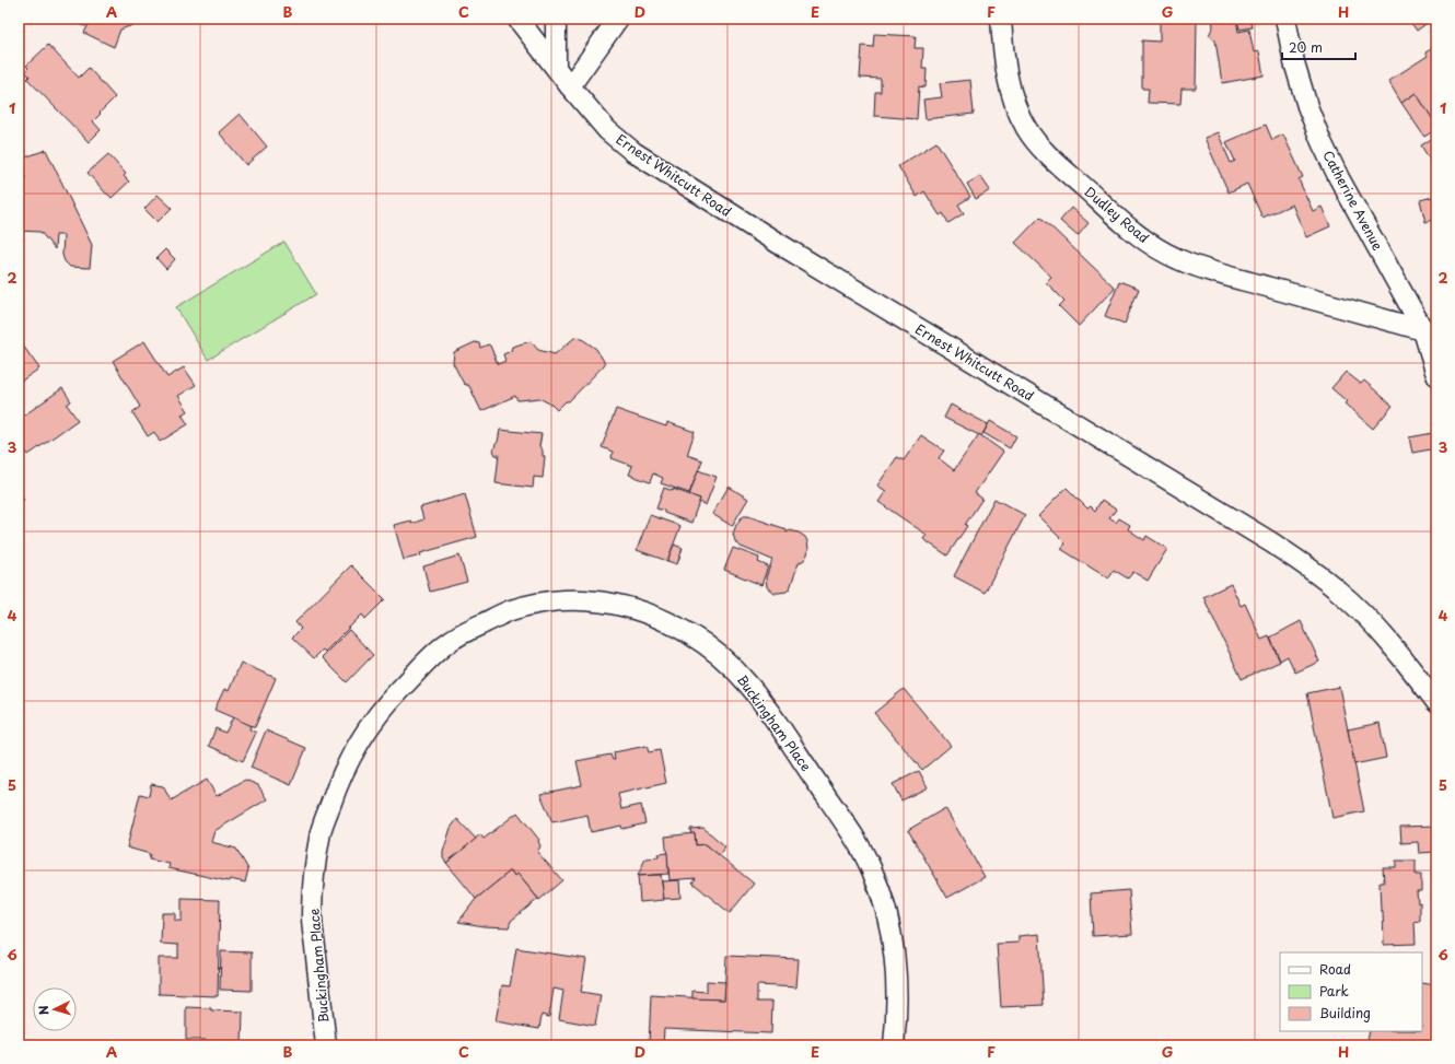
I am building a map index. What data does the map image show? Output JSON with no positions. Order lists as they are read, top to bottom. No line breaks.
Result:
{"streets":{"street":["Ernest Whitcutt Road","Catherine Avenue","Dudley Road","Buckingham Place"]},"crossings":[["Catherine Avenue","Dudley Road"]],"legend":["Road","Park","Building"],"scale_bar":"20 m","north":"left","grid":{"columns":["A","B","C","D","E","F","G","H"],"rows":["1","2","3","4","5","6"]}}
